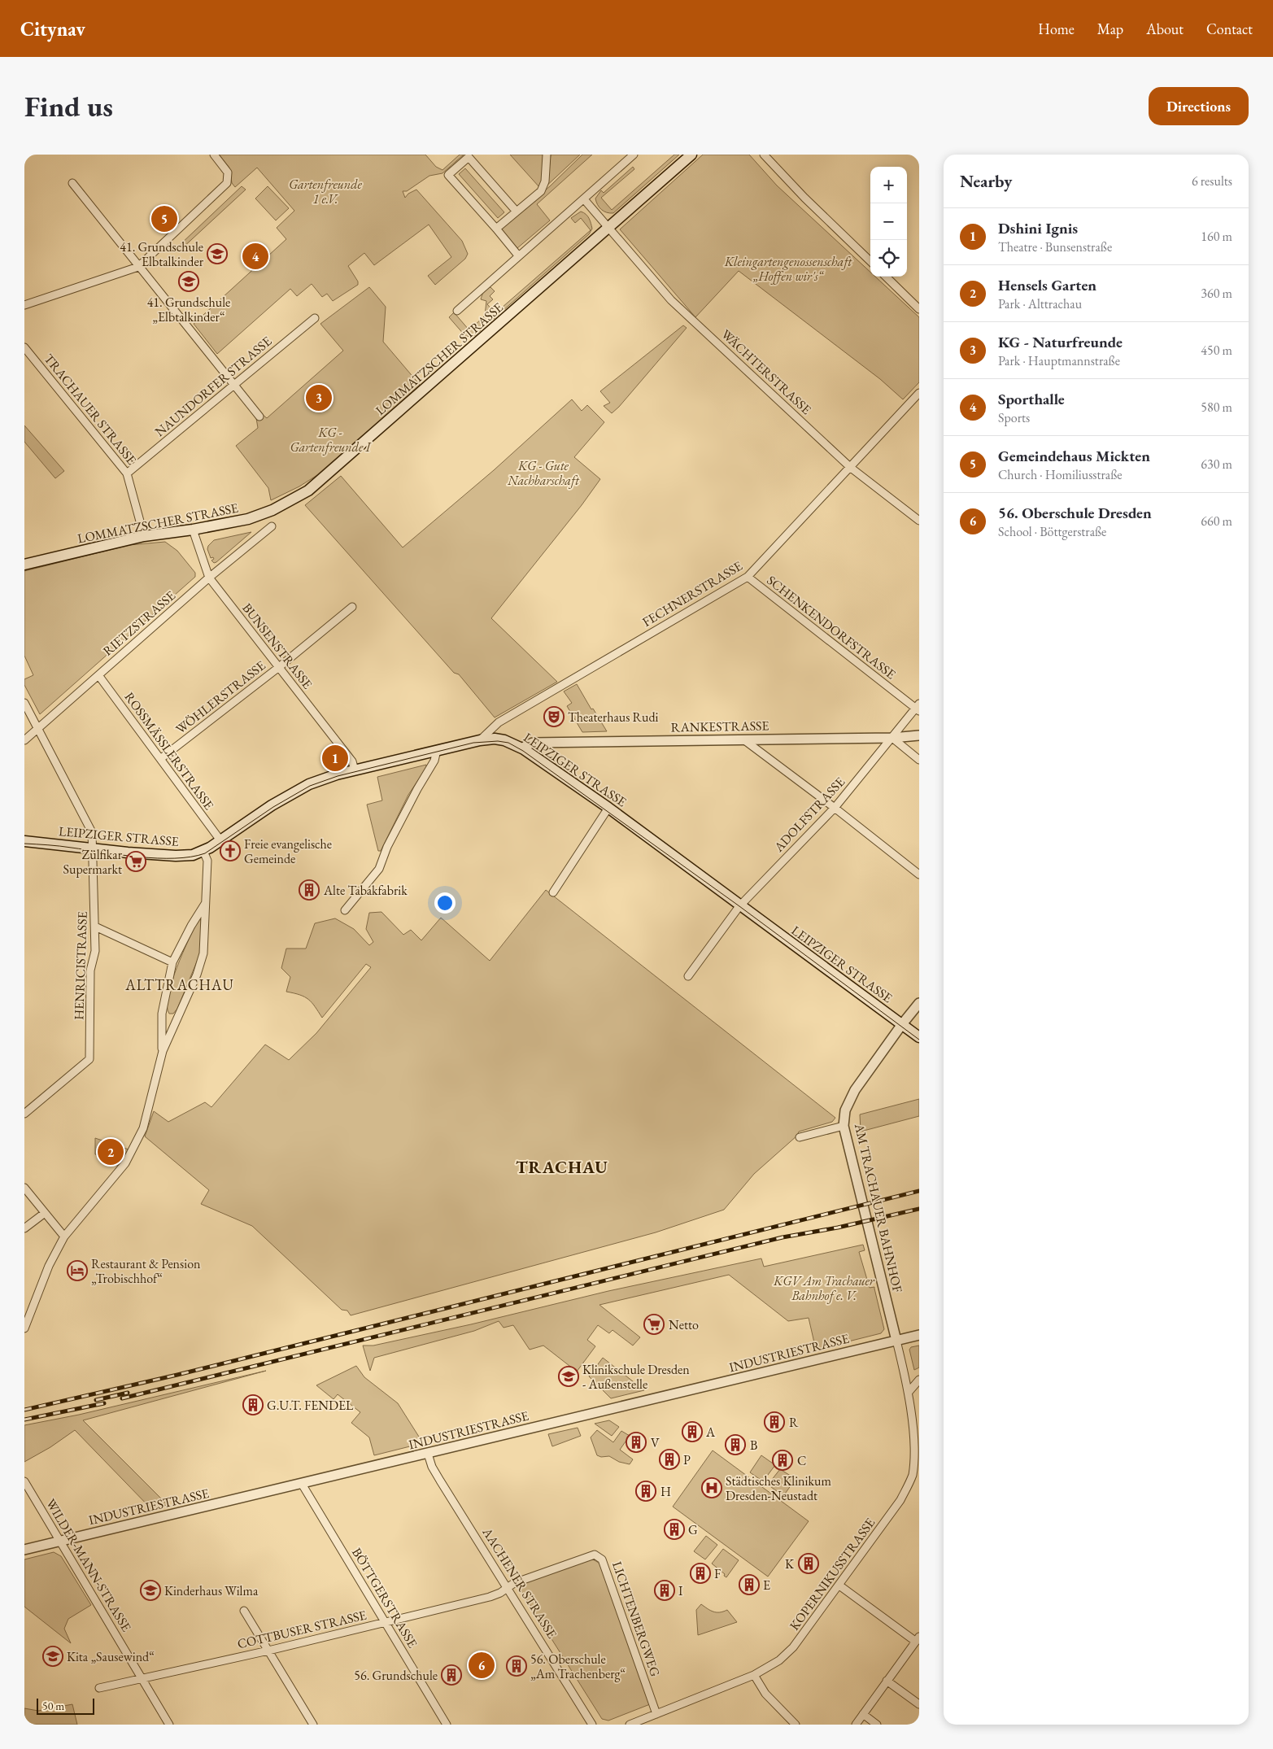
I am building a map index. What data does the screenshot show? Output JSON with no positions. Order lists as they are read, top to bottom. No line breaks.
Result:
{"streets":{"main road":["LOMMATZSCHER STRASSE","LEIPZIGER STRASSE"],"street":["WÄCHTERSTRASSE","NAUNDORFER STRASSE","TRACHAUER STRASSE","FECHNERSTRASSE","RIETZSTRASSE","SCHENKENDORFSTRASSE","BUNSENSTRASSE","WÖHLERSTRASSE","RANKESTRASSE","ROSSMÄSSLERSTRASSE","ADOLFSTRASSE","HENRICISTRASSE","AM TRACHAUER BAHNHOF","INDUSTRIESTRASSE","WILDER-MANN-STRASSE","KOPERNIKUSSTRASSE","AACHENER STRASSE","BÖTTGERSTRASSE","LICHTENBERGWEG","COTTBUSER STRASSE"]},"crossings":[["LOMMATZSCHER STRASSE","WÄCHTERSTRASSE"],["LOMMATZSCHER STRASSE","TRACHAUER STRASSE"],["LOMMATZSCHER STRASSE","BUNSENSTRASSE"],["WÄCHTERSTRASSE","FECHNERSTRASSE"],["NAUNDORFER STRASSE","TRACHAUER STRASSE"],["FECHNERSTRASSE","SCHENKENDORFSTRASSE"],["FECHNERSTRASSE","LEIPZIGER STRASSE"],["RIETZSTRASSE","BUNSENSTRASSE"],["RIETZSTRASSE","ROSSMÄSSLERSTRASSE"],["RIETZSTRASSE","HENRICISTRASSE"],["SCHENKENDORFSTRASSE","ADOLFSTRASSE"],["BUNSENSTRASSE","WÖHLERSTRASSE"],["BUNSENSTRASSE","LEIPZIGER STRASSE"],["WÖHLERSTRASSE","ROSSMÄSSLERSTRASSE"],["RANKESTRASSE","LEIPZIGER STRASSE"],["RANKESTRASSE","ADOLFSTRASSE"],["ROSSMÄSSLERSTRASSE","LEIPZIGER STRASSE"],["LEIPZIGER STRASSE","ADOLFSTRASSE"],["LEIPZIGER STRASSE","HENRICISTRASSE"],["LEIPZIGER STRASSE","AM TRACHAUER BAHNHOF"],["AM TRACHAUER BAHNHOF","INDUSTRIESTRASSE"],["AM TRACHAUER BAHNHOF","KOPERNIKUSSTRASSE"],["INDUSTRIESTRASSE","WILDER-MANN-STRASSE"],["INDUSTRIESTRASSE","KOPERNIKUSSTRASSE"],["INDUSTRIESTRASSE","AACHENER STRASSE"],["INDUSTRIESTRASSE","BÖTTGERSTRASSE"],["WILDER-MANN-STRASSE","COTTBUSER STRASSE"],["KOPERNIKUSSTRASSE","LICHTENBERGWEG"],["AACHENER STRASSE","LICHTENBERGWEG"],["AACHENER STRASSE","COTTBUSER STRASSE"],["BÖTTGERSTRASSE","COTTBUSER STRASSE"],["LICHTENBERGWEG","COTTBUSER STRASSE"]],"districts":["ALTTRACHAU","TRACHAU"],"parks":["Gartenfreunde 1 e.V.","Kleingartengenossenschaft „Hoffen wir's“","KG - Gartenfreunde I","KG - Gute Nachbarschaft","KGV Am Trachauer Bahnhof e. V."],"places":{"school or university":["41. Grundschule Elbtalkinder","41. Grundschule „Elbtalkinder“","Klinikschule Dresden - Außenstelle","Kinderhaus Wilma","Kita „Sausewind“"],"theatre":["Theaterhaus Rudi"],"church":["Freie evangelische Gemeinde"],"supermarket":["Zülfikar Supermarkt","Netto"],"building":["Alte Tabakfabrik","G.U.T. FENDEL","R","A","V","B","P","C","H","G","K","F","E","I","56. Oberschule „Am Trachenberg“","56. Grundschule"],"hotel":["Restaurant & Pension „Trobischhof“"],"hospital":["Städtisches Klinikum Dresden-Neustadt"]},"scale_bar":"50 m","page":{"header":"Citynav","nav":["Home","Map","About","Contact"],"buttons":"Directions","title":"Find us","heading":["Nearby","6 results"],"map_buttons":["+","−"],"pins":["5","4","3","1","2","6"],"list":[{"mark":"1","name":"Dshini Ignis","note":"Theatre · Bunsenstraße","value":"160 m"},{"mark":"2","name":"Hensels Garten","note":"Park · Alttrachau","value":"360 m"},{"mark":"3","name":"KG - Naturfreunde","note":"Park · Hauptmannstraße","value":"450 m"},{"mark":"4","name":"Sporthalle","note":"Sports","value":"580 m"},{"mark":"5","name":"Gemeindehaus Mickten","note":"Church · Homiliusstraße","value":"630 m"},{"mark":"6","name":"56. Oberschule Dresden","note":"School · Böttgerstraße","value":"660 m"}],"scale":"50 m"}}
